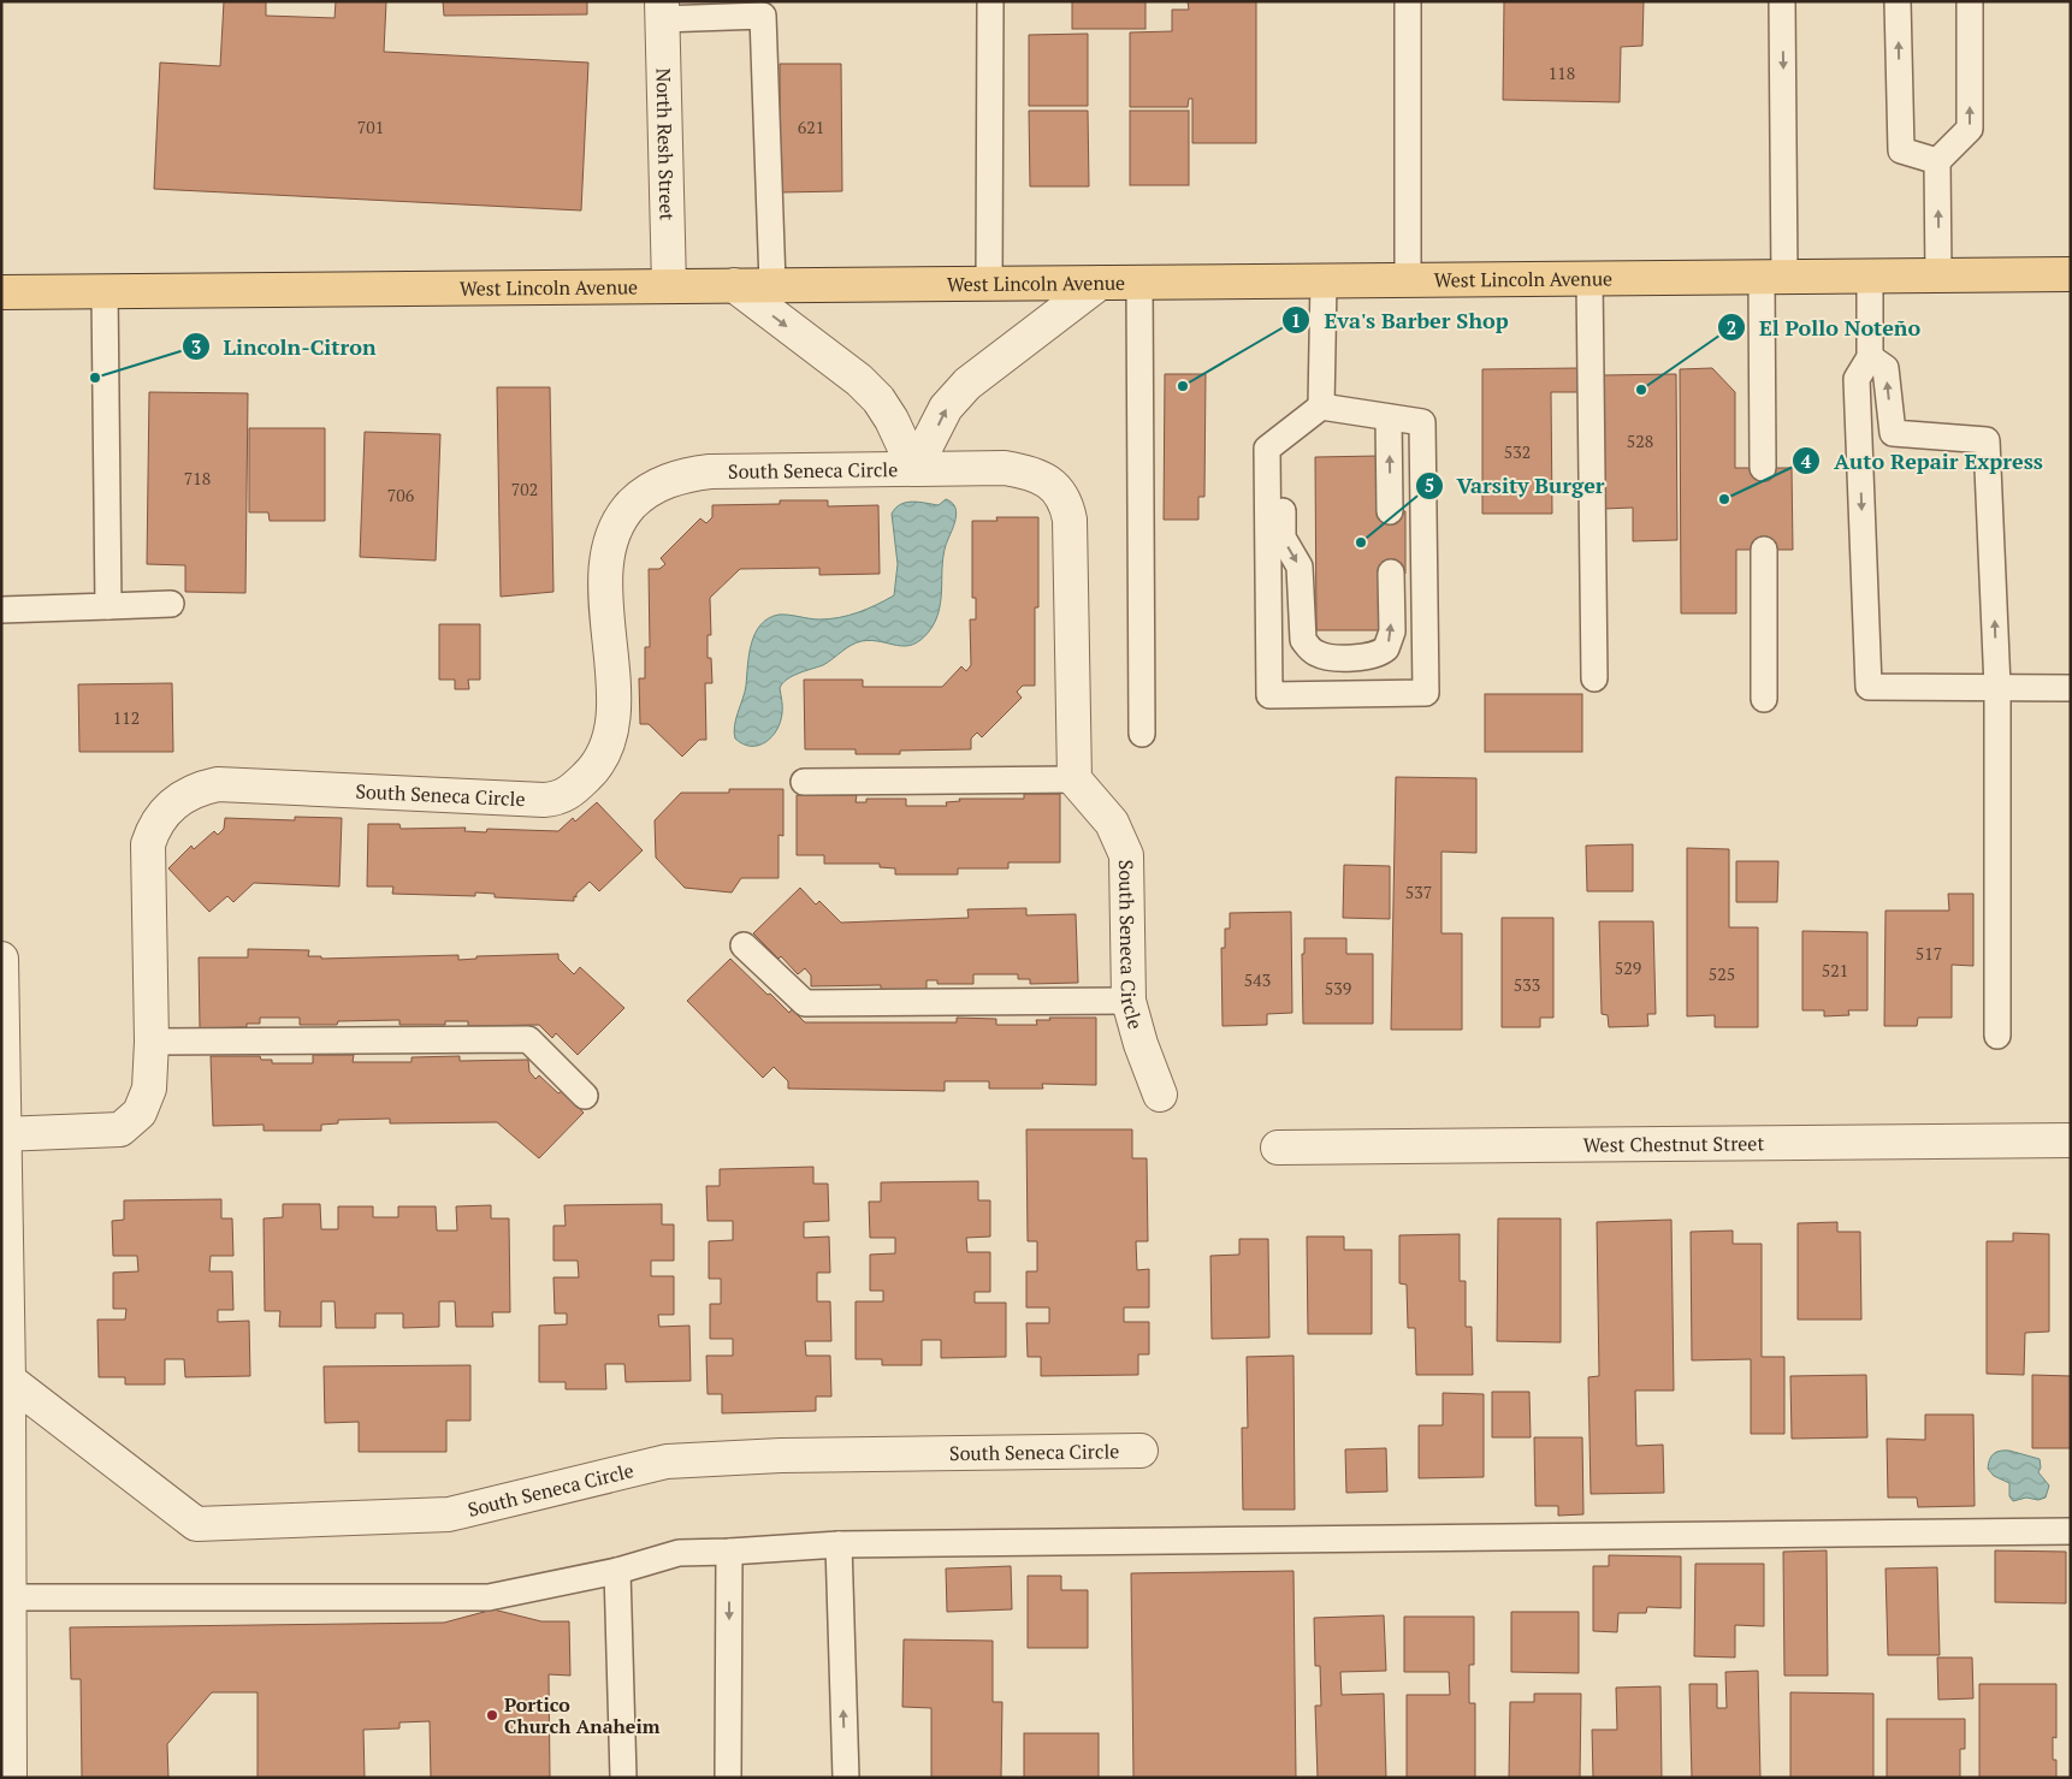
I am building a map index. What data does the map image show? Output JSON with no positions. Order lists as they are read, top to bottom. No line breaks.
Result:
{"streets":{"main road":["West Lincoln Avenue"],"street":["North Resh Street","South Seneca Circle","West Chestnut Street"]},"crossings":[["North Resh Street","West Lincoln Avenue"],["West Lincoln Avenue","South Seneca Circle"]],"places":["Lincoln-Citron","Eva's Barber Shop","El Pollo Noteño","Auto Repair Express","Varsity Burger","Portico Church Anaheim"],"house_numbers":["118","701","621","528","532","718","702","706","112","537","517","529","521","525","543","533","539"]}
